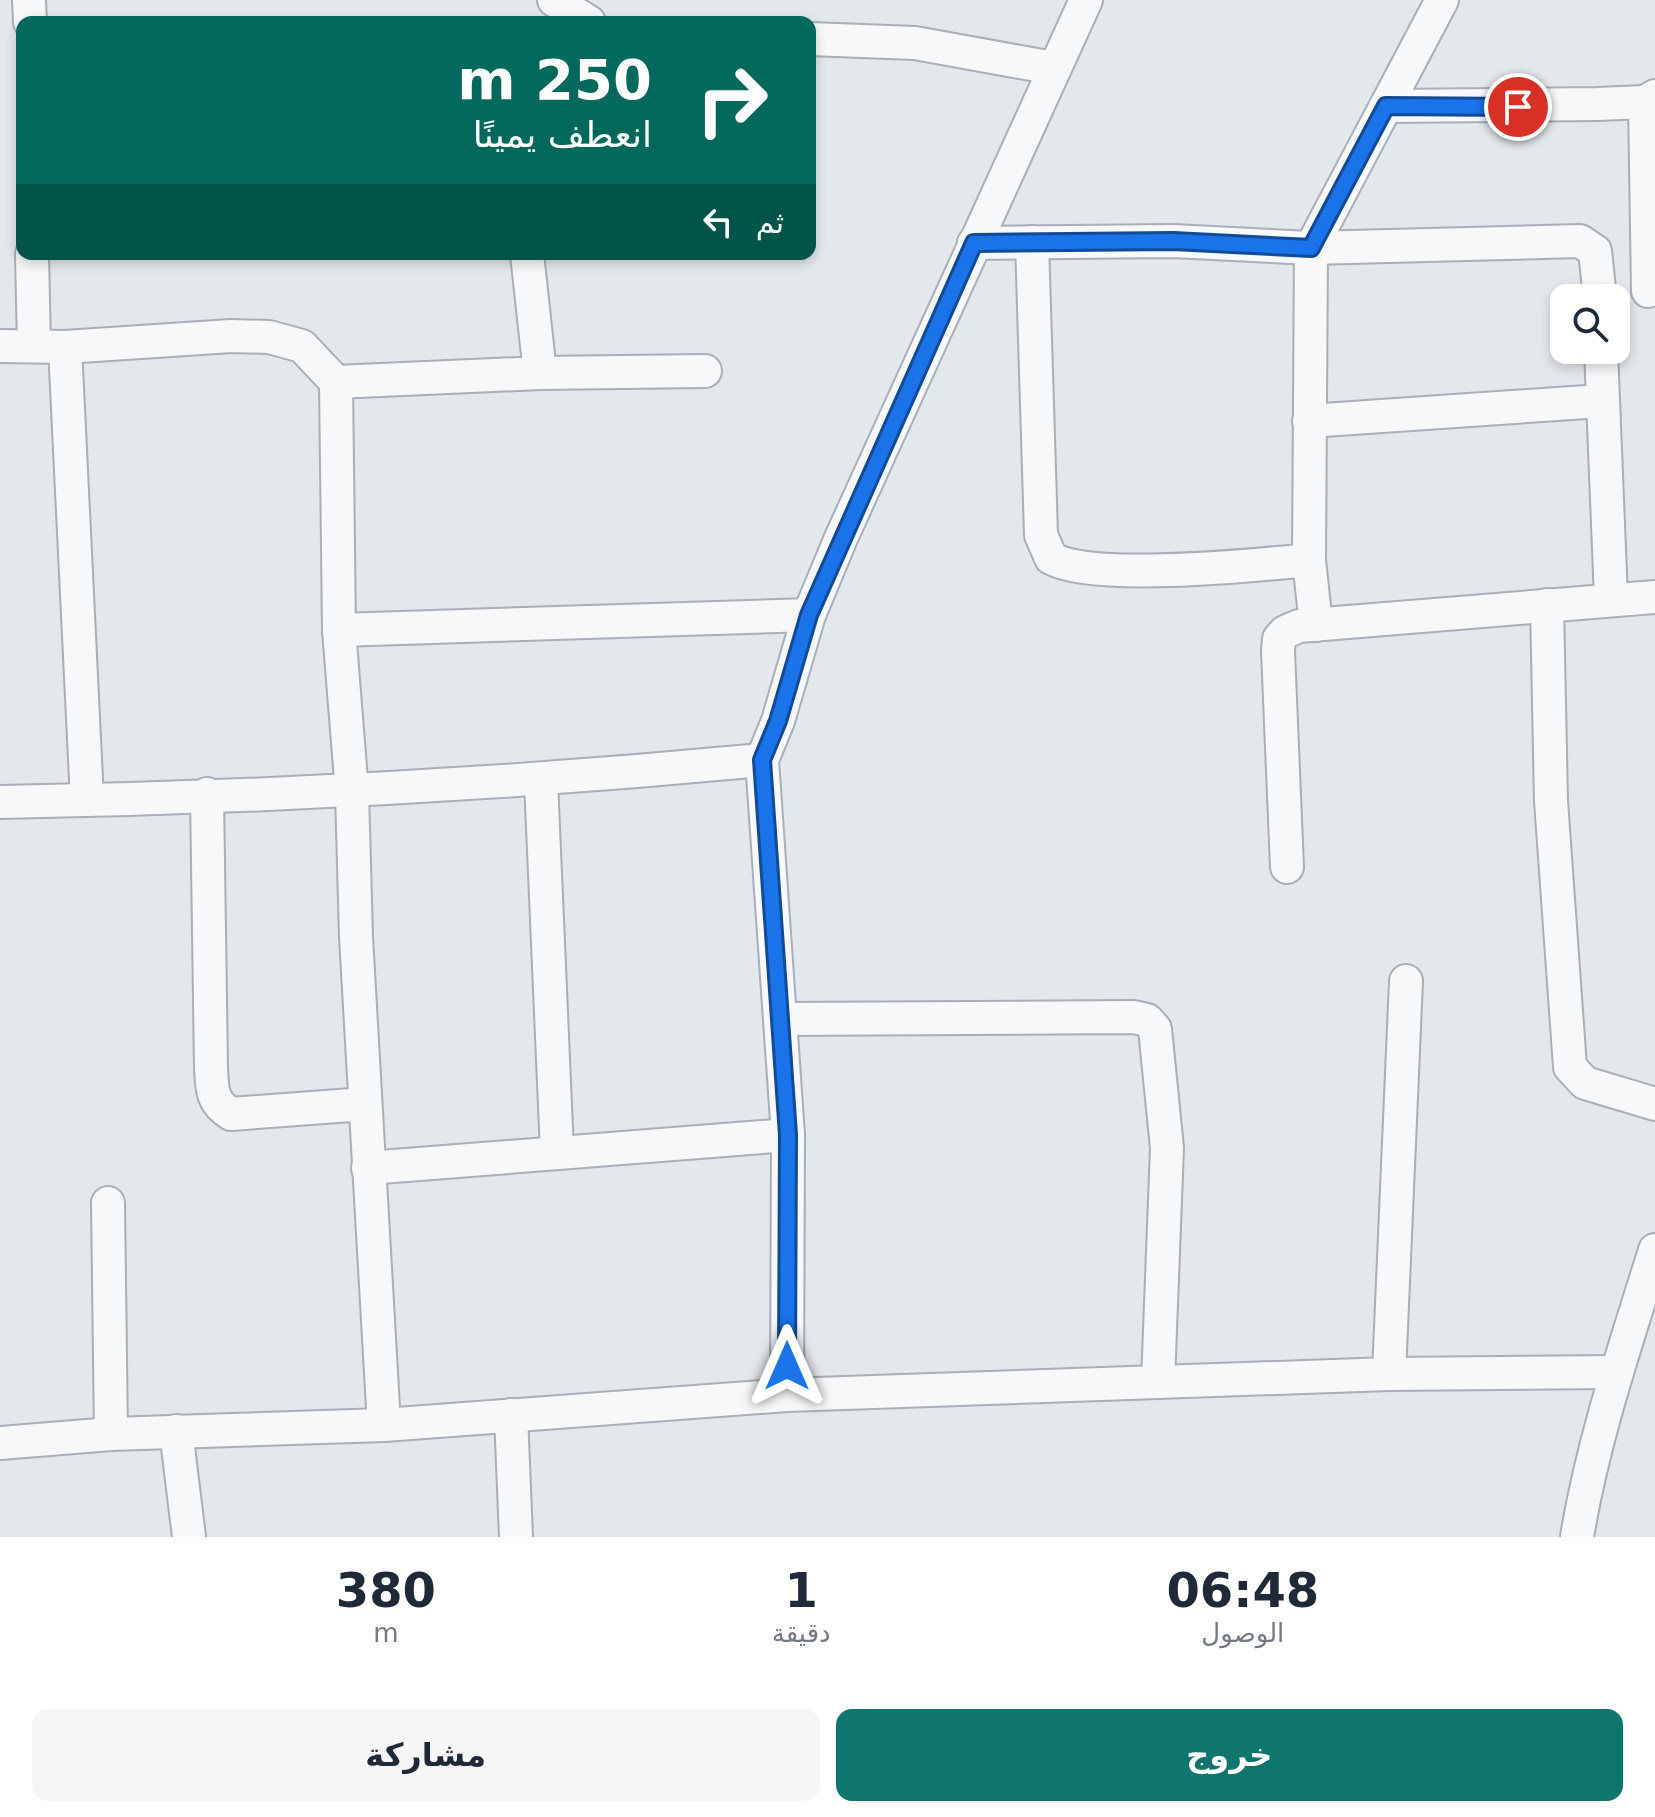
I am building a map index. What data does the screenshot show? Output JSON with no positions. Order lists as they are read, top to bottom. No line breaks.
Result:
{"page":{"turn":["250 m","انعطف يمينًا"],"then":"ثم","eta":["06:48","الوصول","1","دقيقة","380","m"],"buttons":["خروج","مشاركة"]}}
